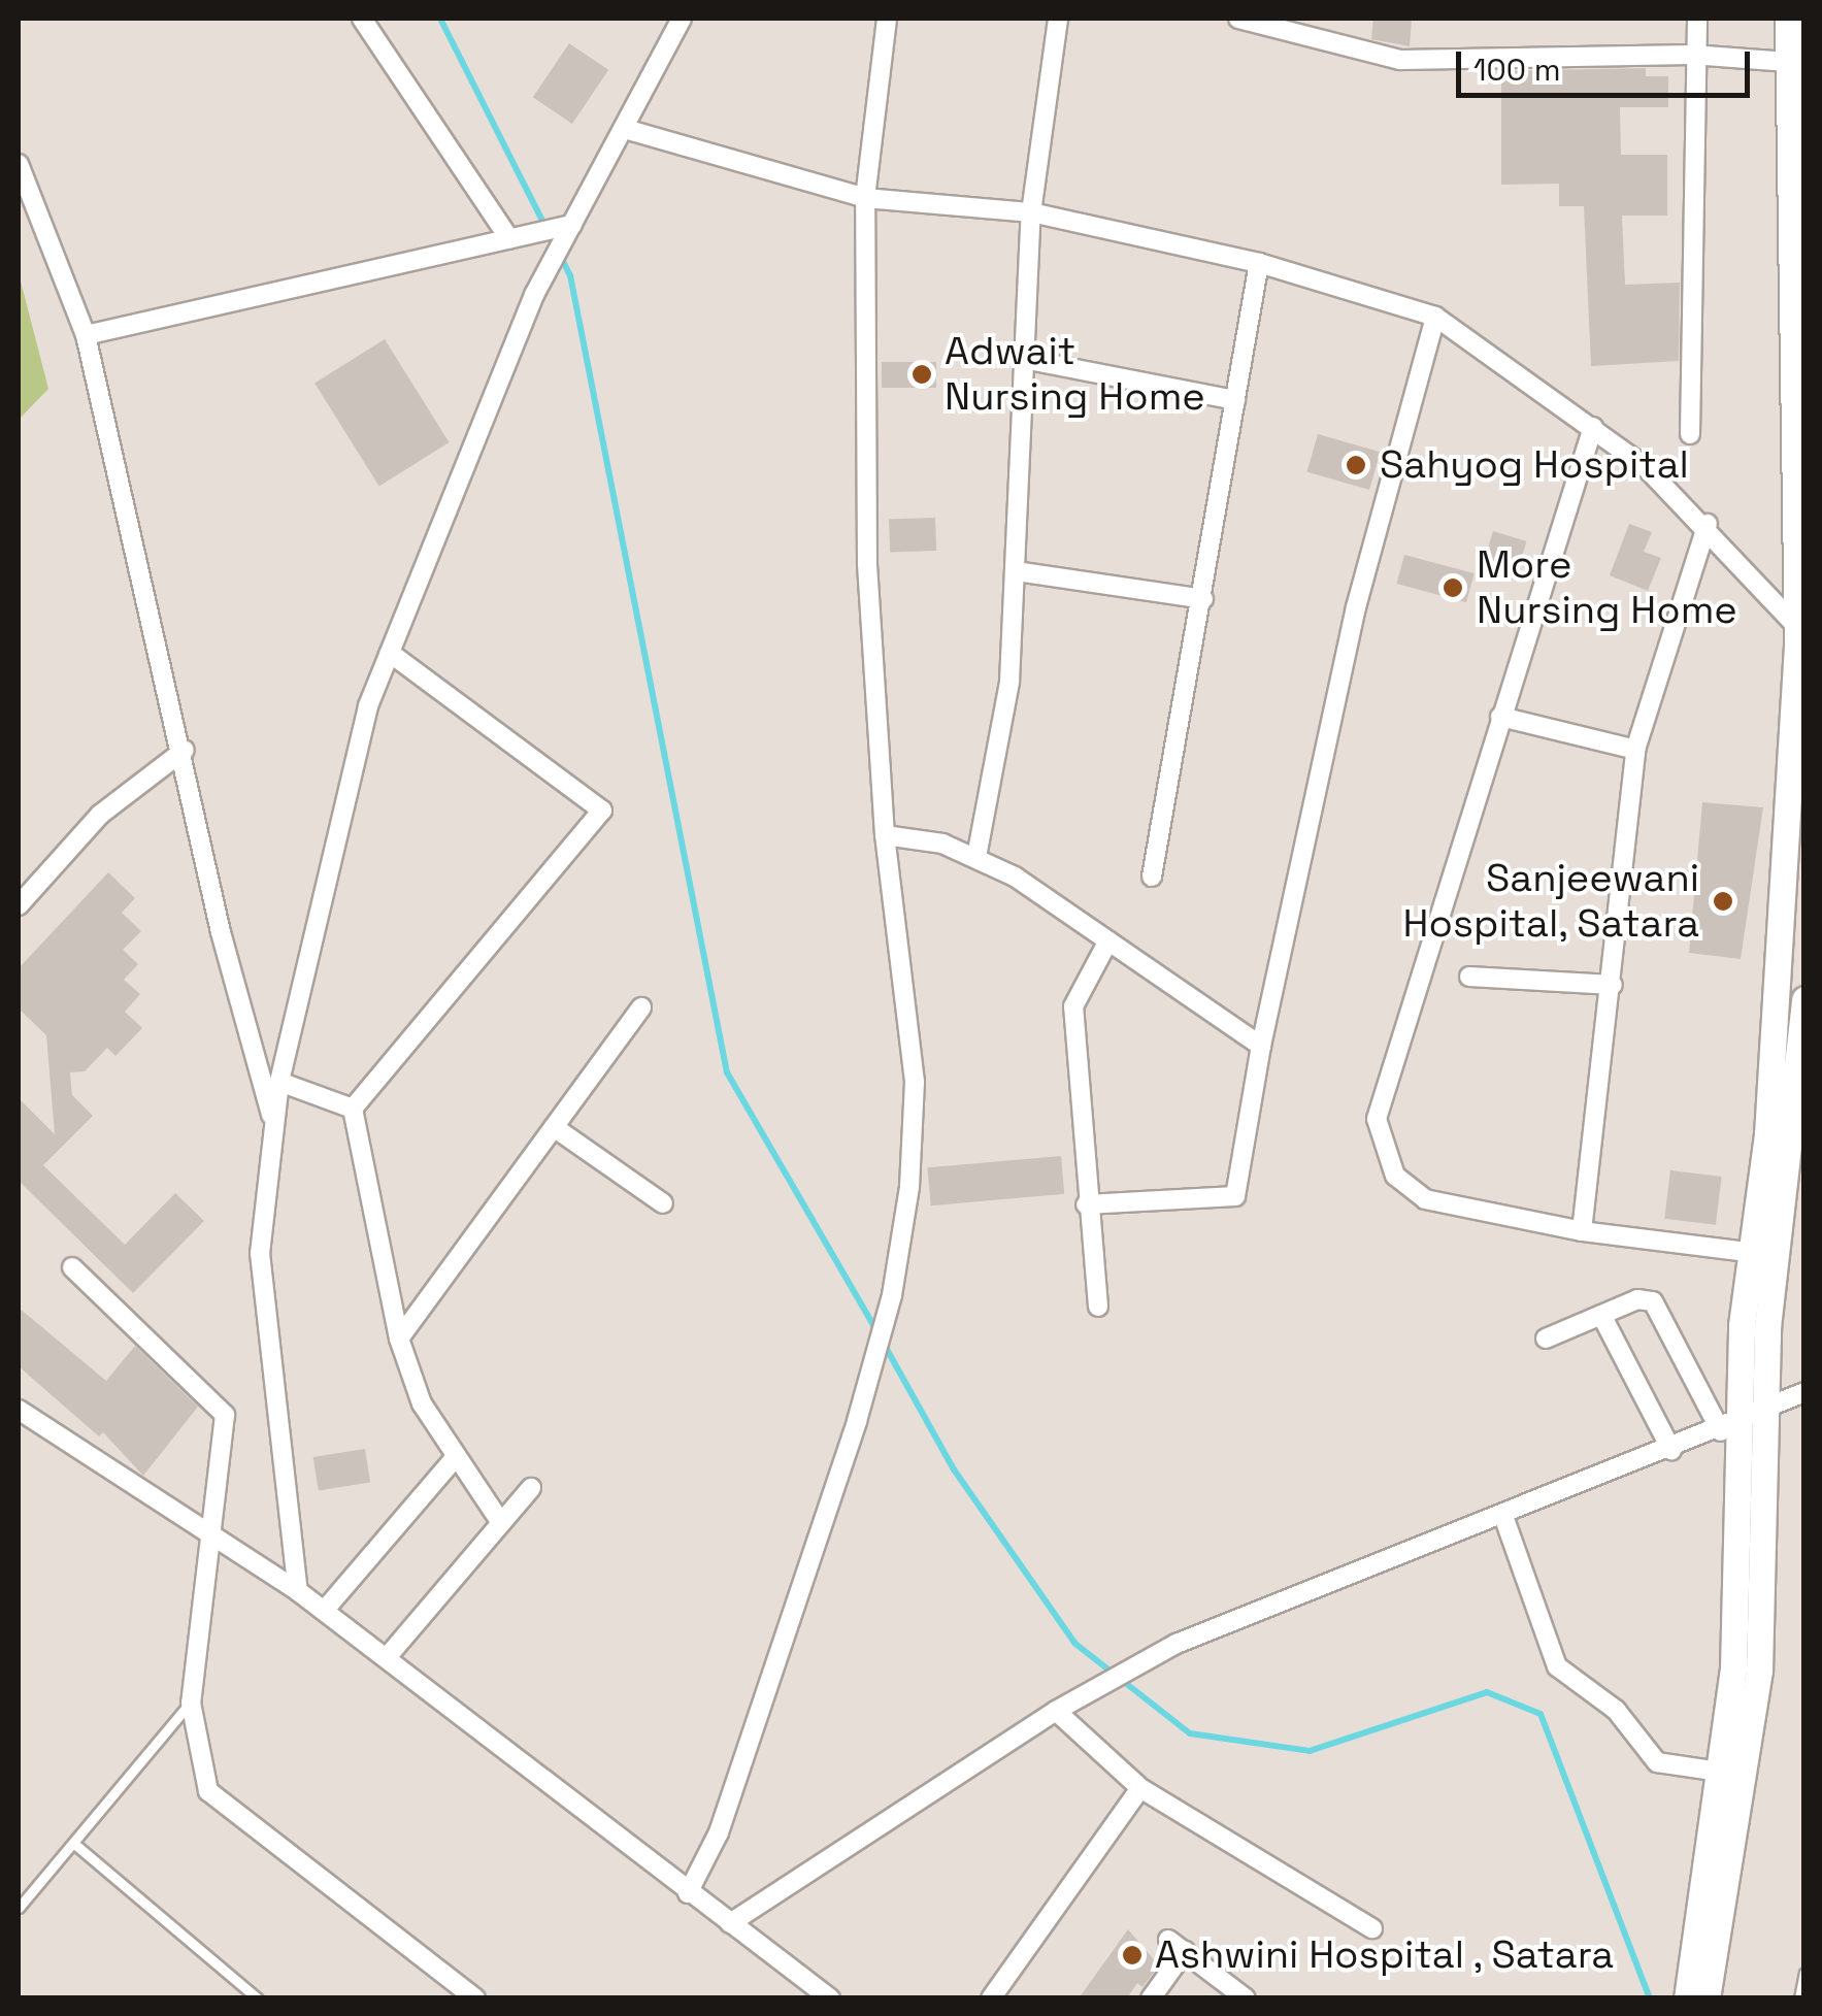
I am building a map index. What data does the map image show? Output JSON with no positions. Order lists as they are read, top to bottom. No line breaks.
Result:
{"places":["Adwait Nursing Home","Sahyog Hospital","More Nursing Home","Sanjeewani Hospital, Satara","Ashwini Hospital , Satara"],"scale_bar":"100 m"}
